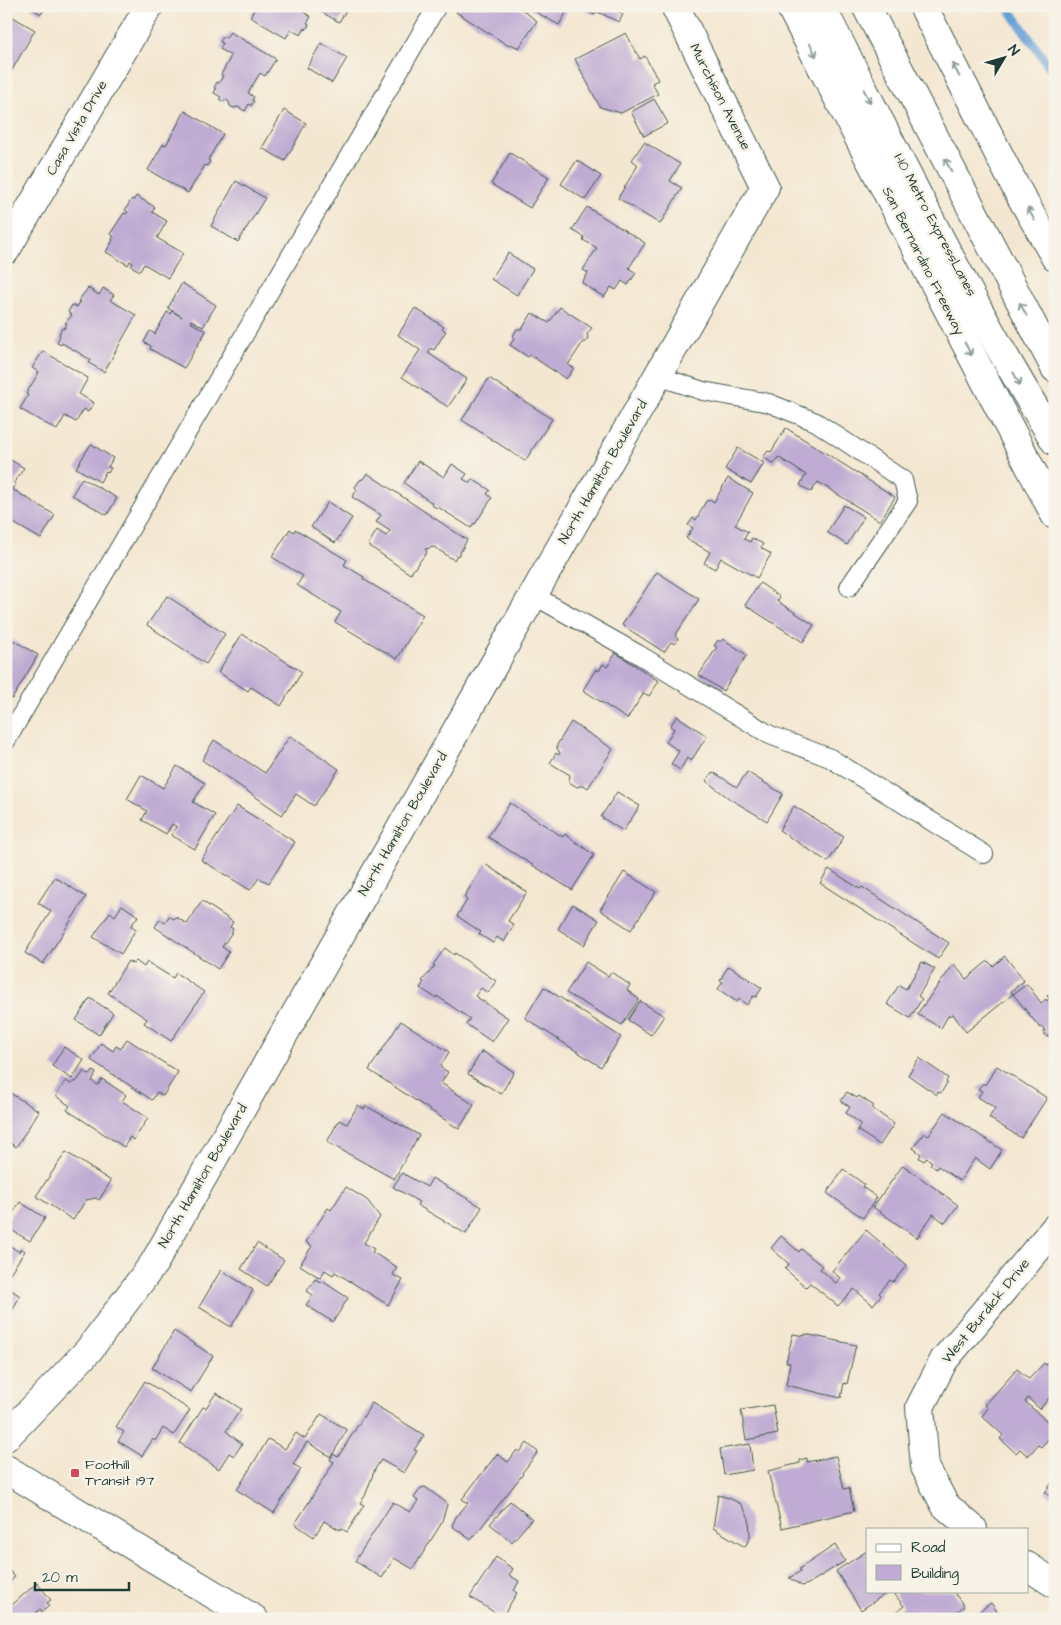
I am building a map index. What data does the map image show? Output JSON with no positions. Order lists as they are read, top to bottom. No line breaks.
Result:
{"streets":{"main road":["Murchison Avenue","Casa Vista Drive","I-10 Metro ExpressLanes","San Bernardino Freeway","North Hamilton Boulevard","West Burdick Drive"]},"crossings":[["Murchison Avenue","North Hamilton Boulevard"]],"places":{"transit":["Foothill Transit 197"]},"legend":["Road","Building"],"scale_bar":"20 m","north":"top right"}
